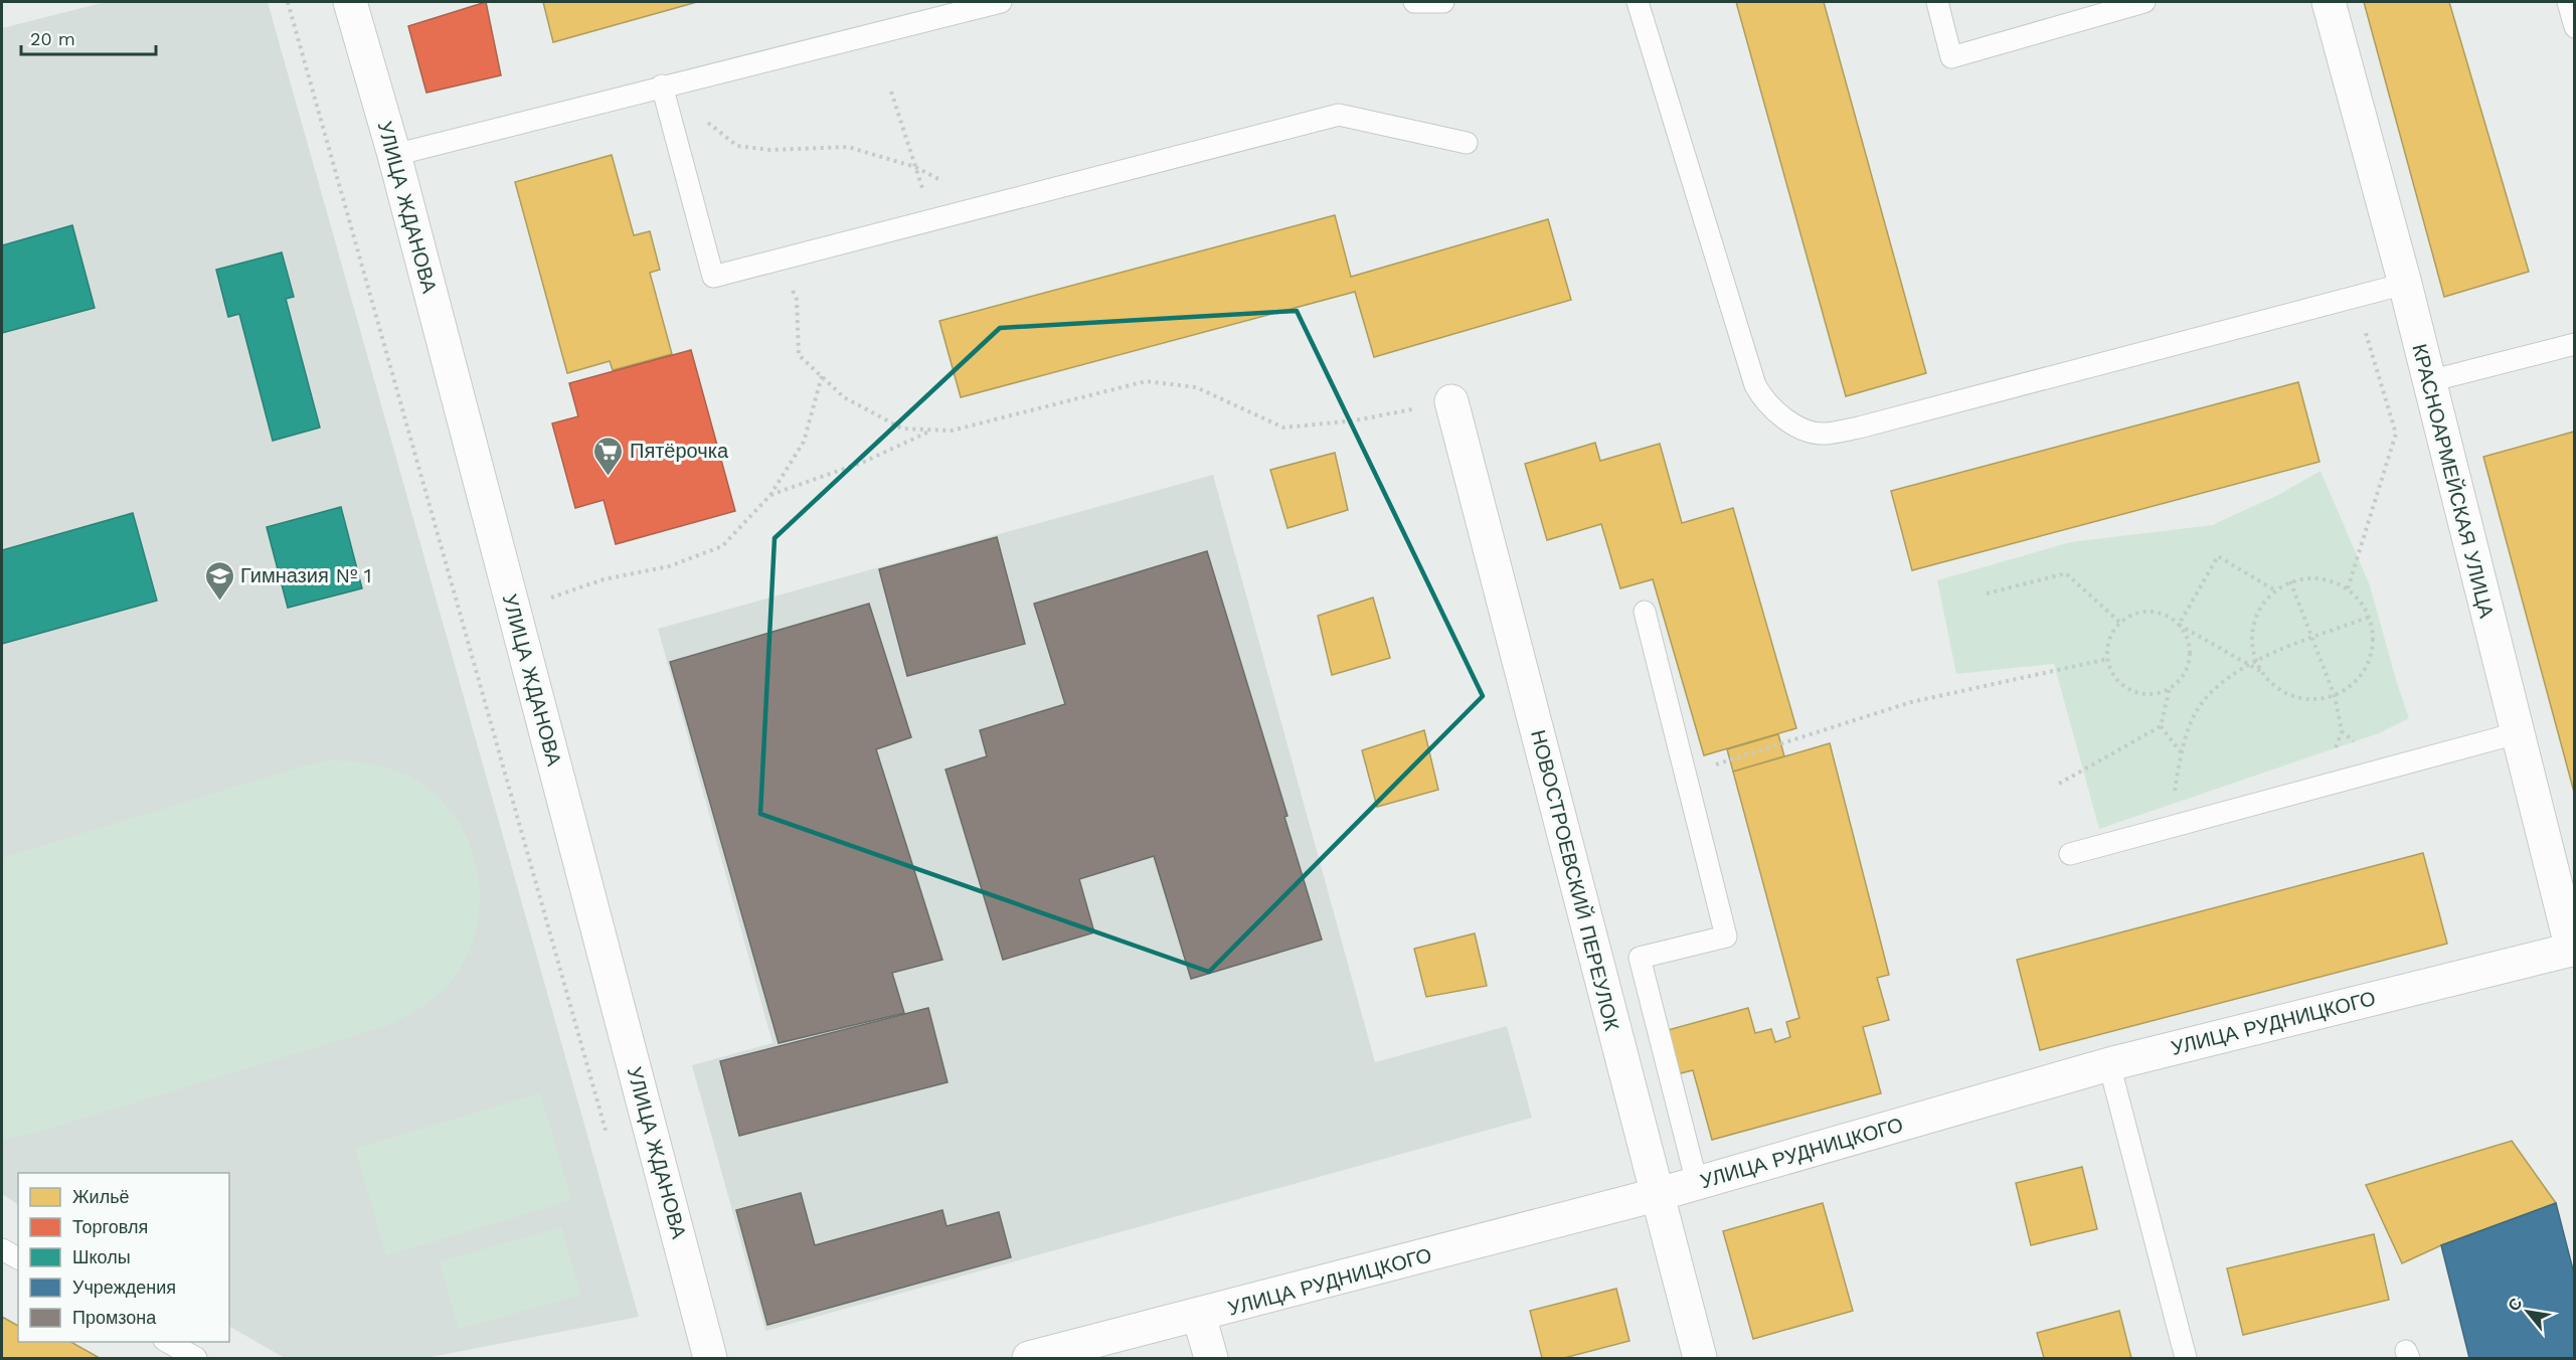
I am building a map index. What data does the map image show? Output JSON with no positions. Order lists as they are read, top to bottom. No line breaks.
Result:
{"streets":{"street":["УЛИЦА ЖДАНОВА","КРАСНОАРМЕЙСКАЯ УЛИЦА","НОВОСТРОЕВСКИЙ ПЕРЕУЛОК","УЛИЦА РУДНИЦКОГО"]},"crossings":[["КРАСНОАРМЕЙСКАЯ УЛИЦА","УЛИЦА РУДНИЦКОГО"],["НОВОСТРОЕВСКИЙ ПЕРЕУЛОК","УЛИЦА РУДНИЦКОГО"]],"places":{"supermarket":["Пятёрочка"],"school or university":["Гимназия № 1"]},"legend":["Жильё","Торговля","Школы","Учреждения","Промзона"],"scale_bar":"20 m","north":"top left"}
